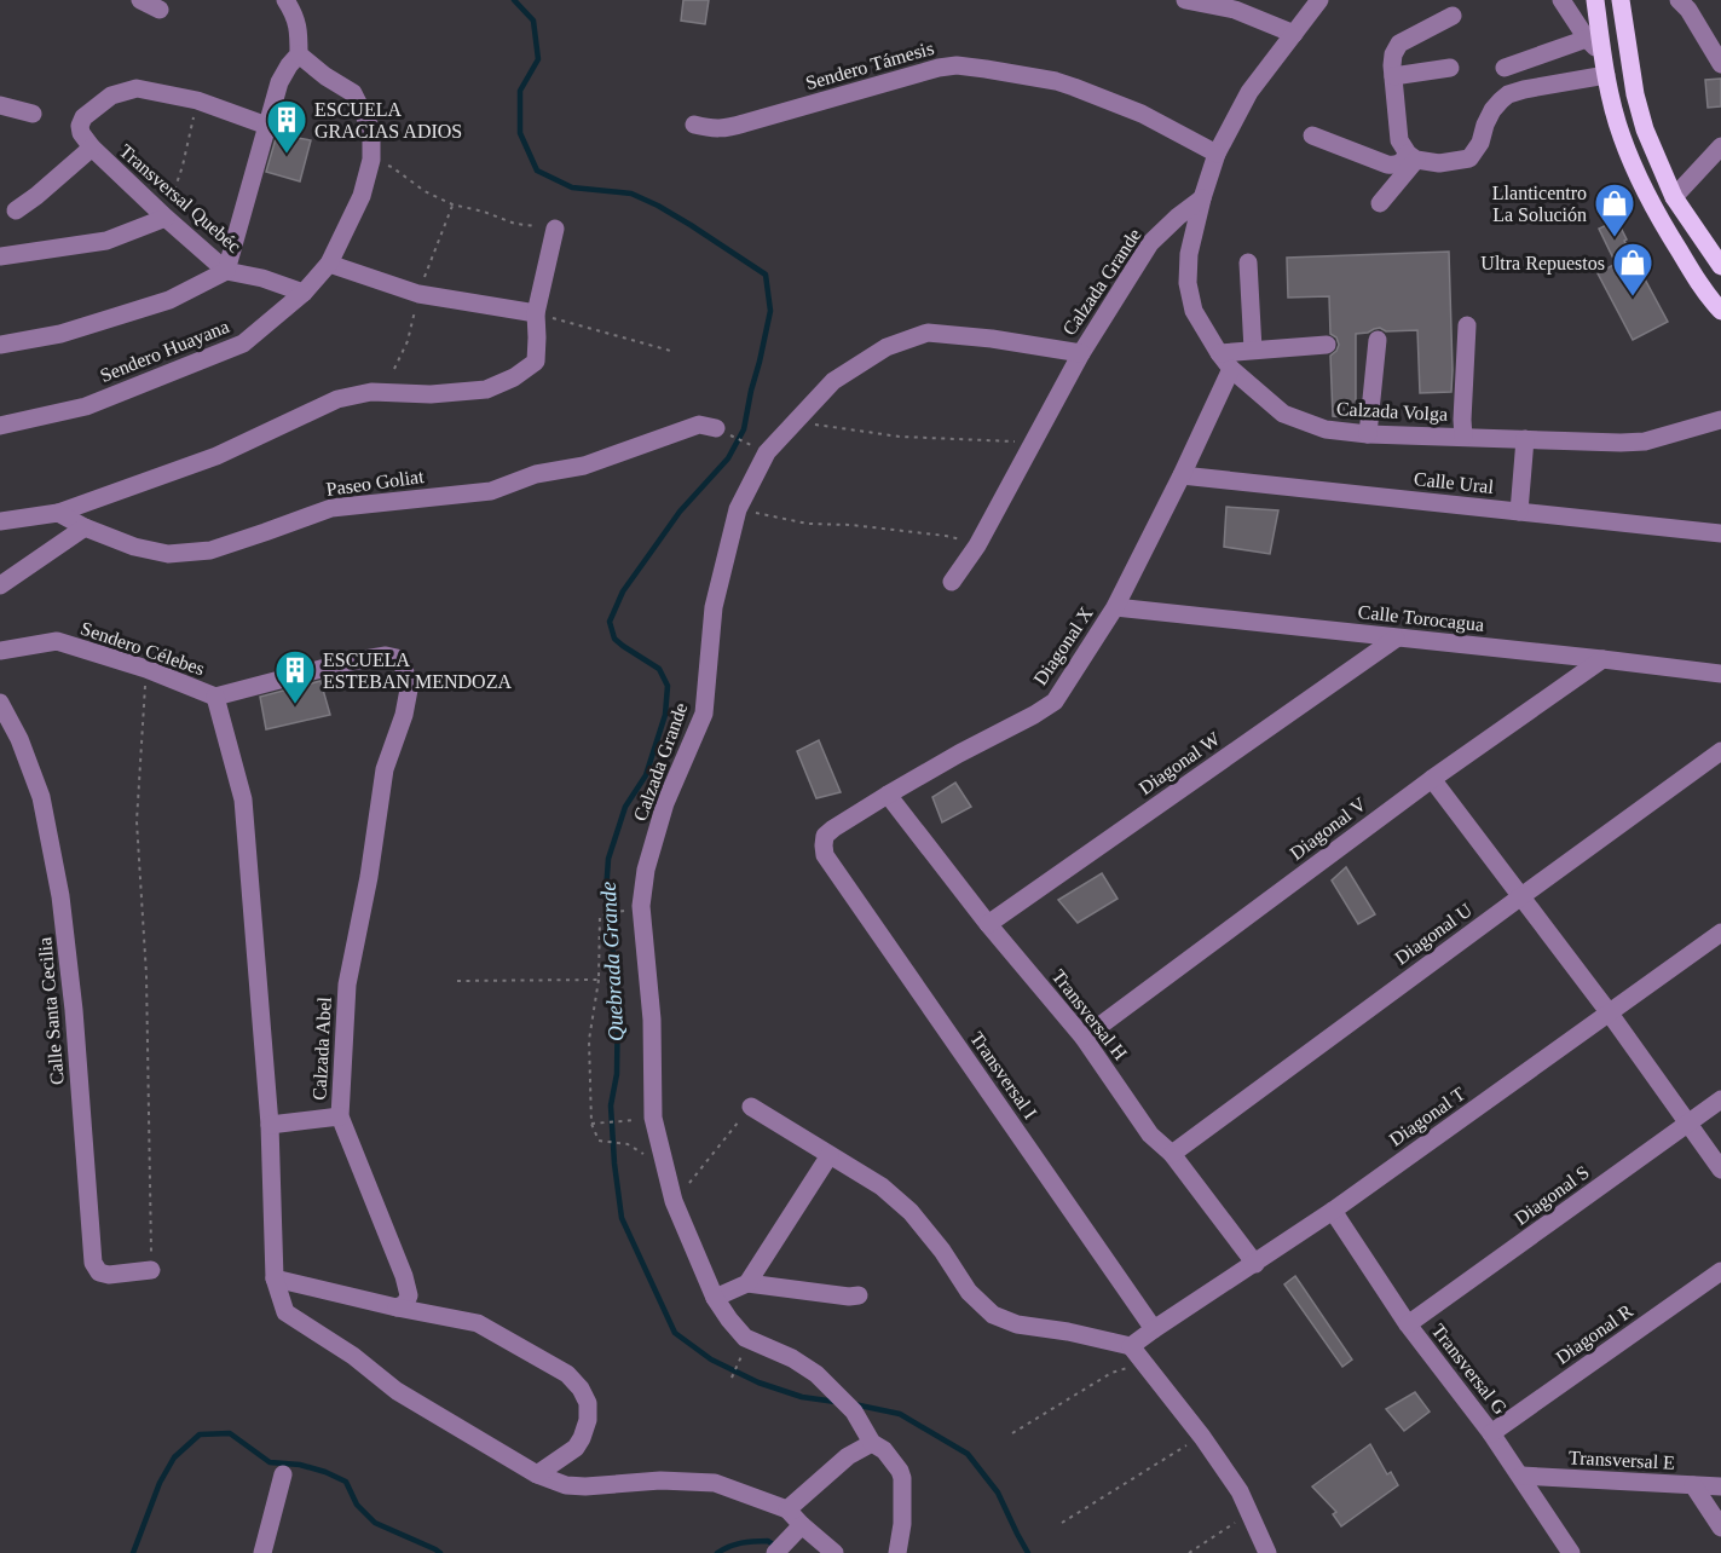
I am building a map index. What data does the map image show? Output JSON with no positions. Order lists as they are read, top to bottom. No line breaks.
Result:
{"streets":{"street":["Sendero Támesis","Transversal Quebéc","Calzada Grande","Sendero Huayana","Calzada Volga","Paseo Goliat","Calle Ural","Calle Torocagua","Diagonal X","Sendero Célebes","Diagonal W","Diagonal V","Diagonal U","Calle Santa Cecilia","Transversal H","Calzada Abel","Transversal I","Diagonal T","Diagonal S","Diagonal R","Transversal G","Transversal E"]},"crossings":[["Sendero Támesis","Calzada Volga"],["Transversal Quebéc","Sendero Huayana"],["Calzada Grande","Calzada Volga"],["Calzada Volga","Diagonal X"],["Calle Ural","Diagonal X"],["Calle Torocagua","Diagonal X"],["Calle Torocagua","Diagonal W"],["Calle Torocagua","Diagonal V"],["Diagonal X","Transversal H"],["Diagonal X","Transversal I"],["Sendero Célebes","Calzada Abel"],["Diagonal W","Transversal H"],["Diagonal V","Transversal H"],["Diagonal U","Transversal H"],["Transversal H","Diagonal T"],["Transversal I","Diagonal T"],["Diagonal T","Transversal G"],["Diagonal S","Transversal G"],["Diagonal R","Transversal G"],["Transversal G","Transversal E"]],"water":["Quebrada Grande"],"places":{"building":["ESCUELA GRACIAS ADIOS","ESCUELA ESTEBAN MENDOZA"],"shop":["Llanticentro La Solución","Ultra Repuestos"]}}
